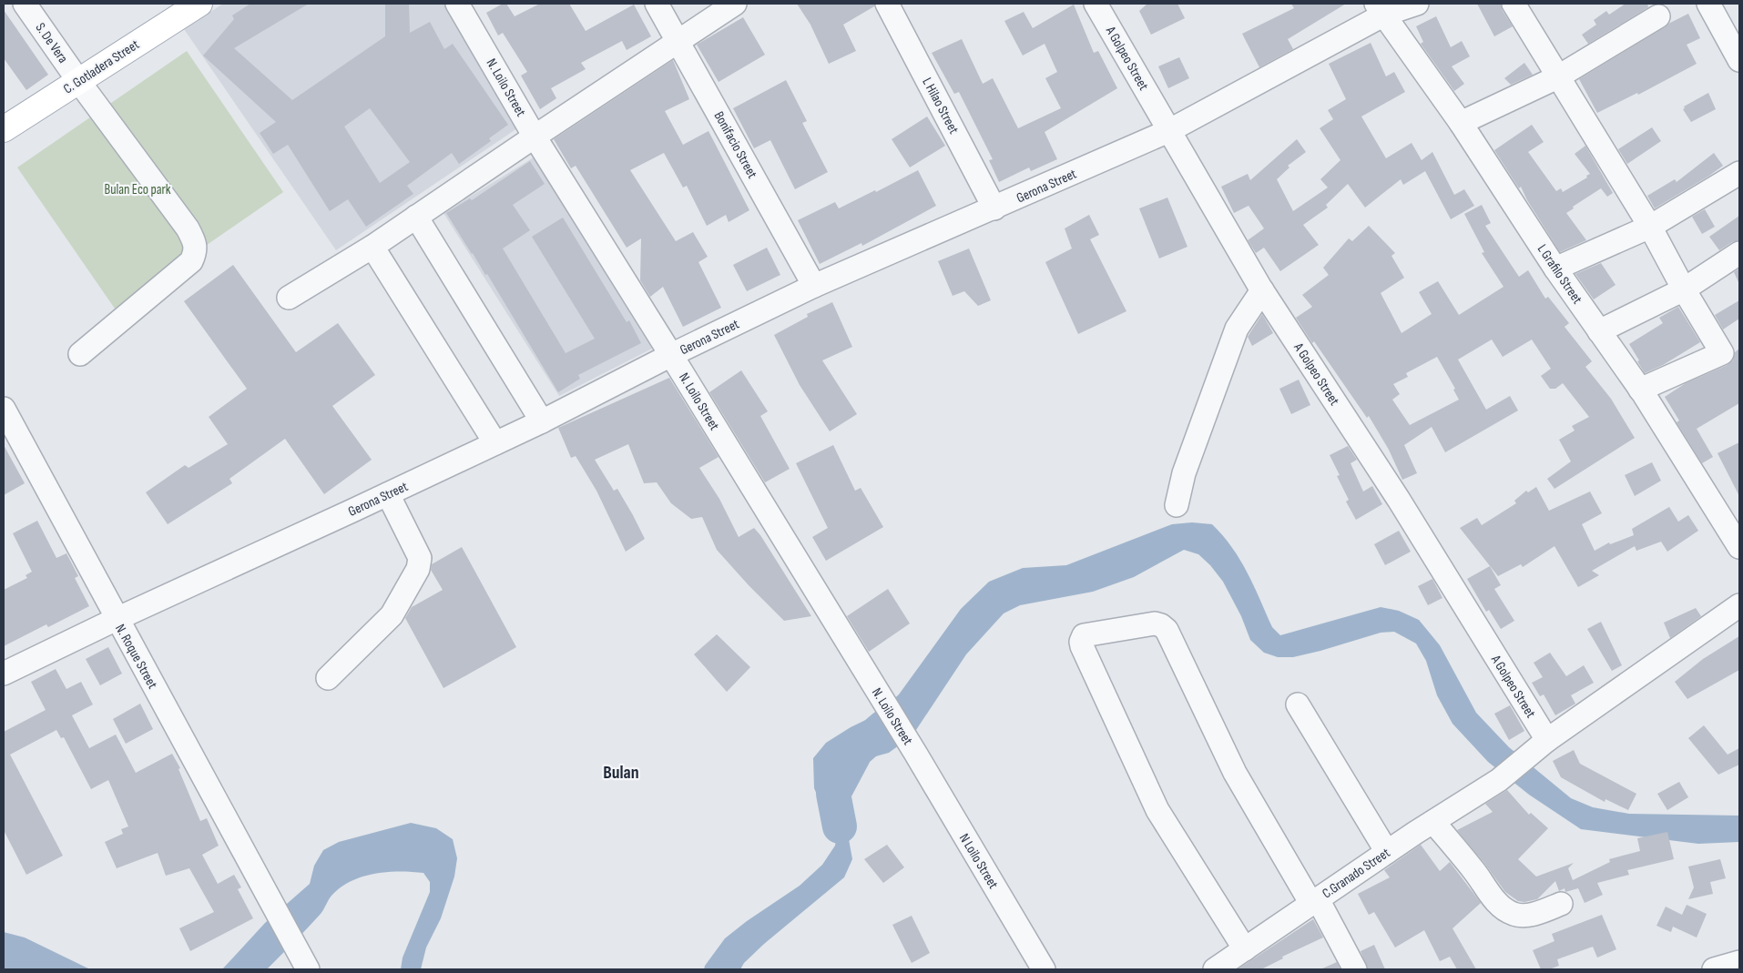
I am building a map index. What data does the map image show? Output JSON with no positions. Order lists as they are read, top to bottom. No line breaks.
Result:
{"streets":{"main road":["C. Gotladera Street"],"street":["S. De Vera","A Golpeo Street","N. Loilo Street","L Hilao Street","Bonifacio Street","Gerona Street","L Grafilo Street","N. Roque Street","N Loilo Street","C.Granado Street"]},"crossings":[["S. De Vera","C. Gotladera Street"],["A Golpeo Street","Gerona Street"],["A Golpeo Street","C.Granado Street"],["N. Loilo Street","Gerona Street"],["N. Loilo Street","N Loilo Street"],["L Hilao Street","Gerona Street"],["Bonifacio Street","Gerona Street"],["Gerona Street","L Grafilo Street"],["Gerona Street","N. Roque Street"]],"districts":["Bulan"],"parks":["Bulan Eco park"]}
